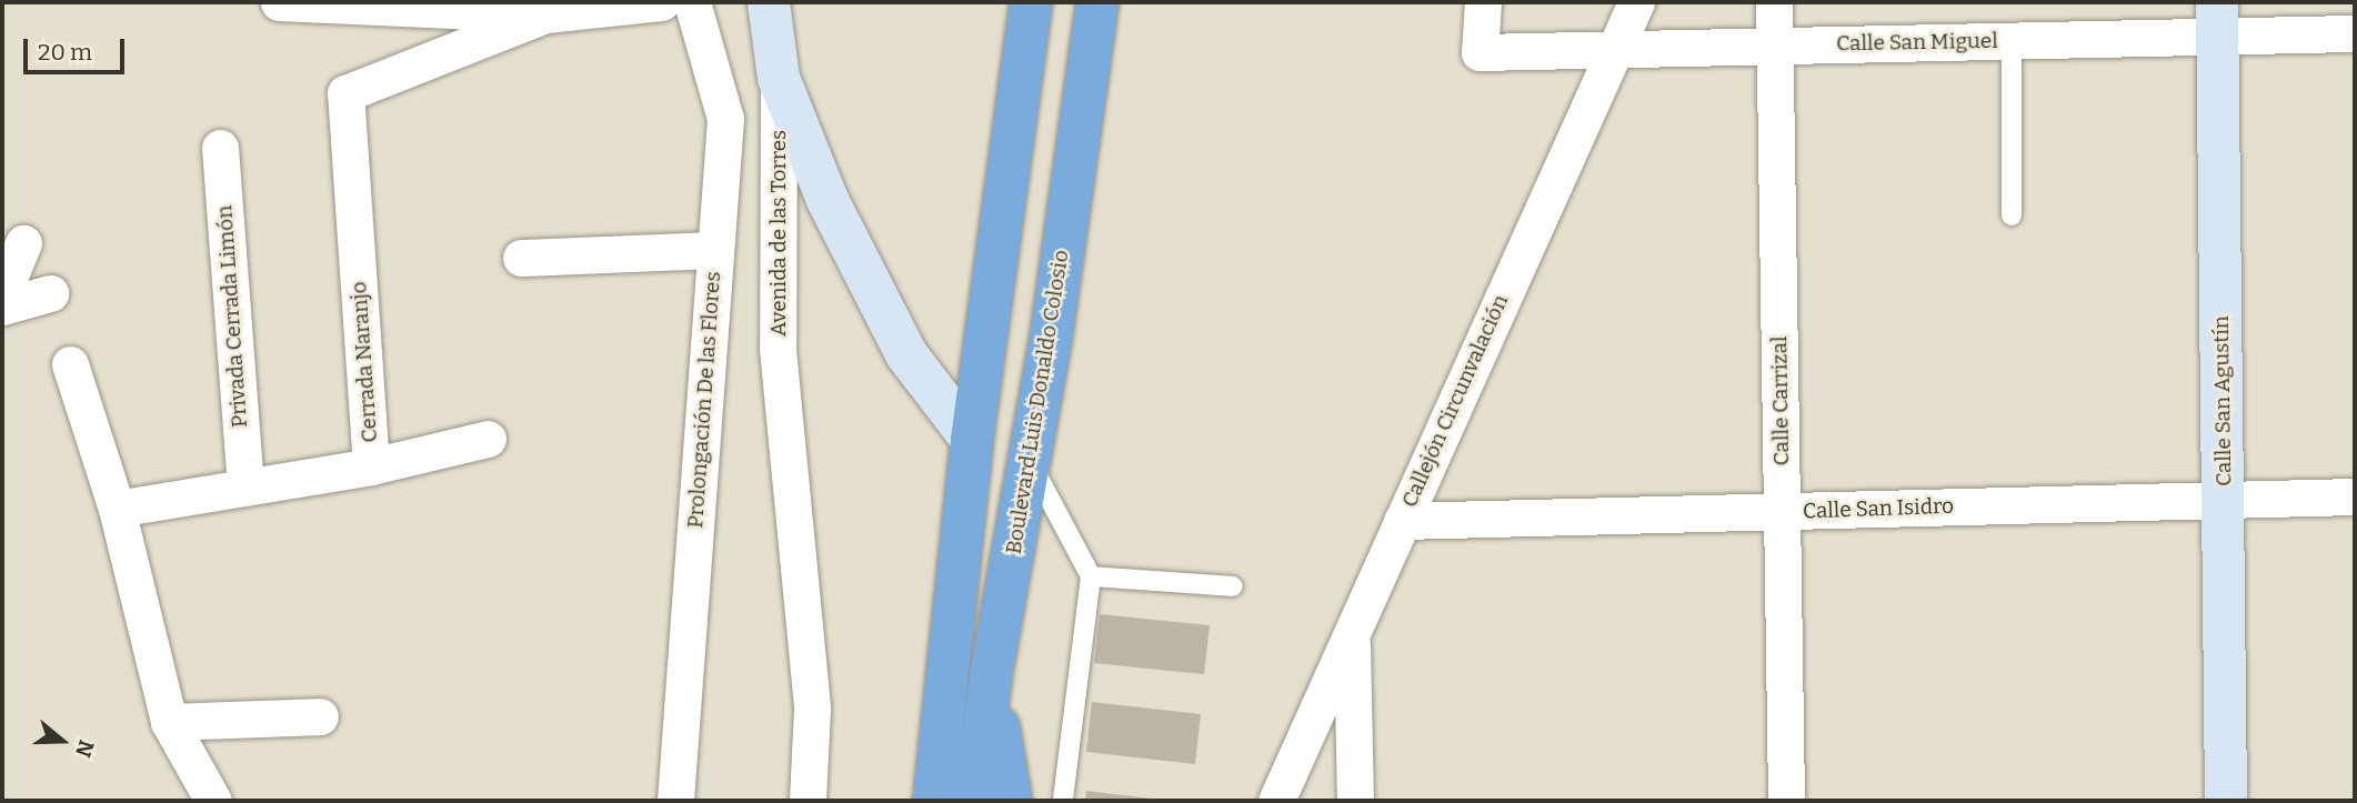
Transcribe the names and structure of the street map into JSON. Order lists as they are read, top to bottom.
{
  "streets": {
    "highway": ["Boulevard Luis Donaldo Colosio"],
    "street": [
      "Calle San Miguel",
      "Avenida de las Torres",
      "Privada Cerrada Limón",
      "Cerrada Naranjo",
      "Prolongación De las Flores",
      "Callejón Circunvalación",
      "Calle Carrizal",
      "Calle San Agustín",
      "Calle San Isidro"
    ]
  },
  "crossings": [
    ["Calle San Miguel", "Callejón Circunvalación"],
    ["Calle San Miguel", "Calle Carrizal"],
    ["Calle San Miguel", "Calle San Agustín"],
    ["Privada Cerrada Limón", "Cerrada Naranjo"],
    ["Callejón Circunvalación", "Calle San Isidro"],
    ["Calle Carrizal", "Calle San Isidro"],
    ["Calle San Agustín", "Calle San Isidro"]
  ],
  "scale_bar": "20 m",
  "north": "right"
}
